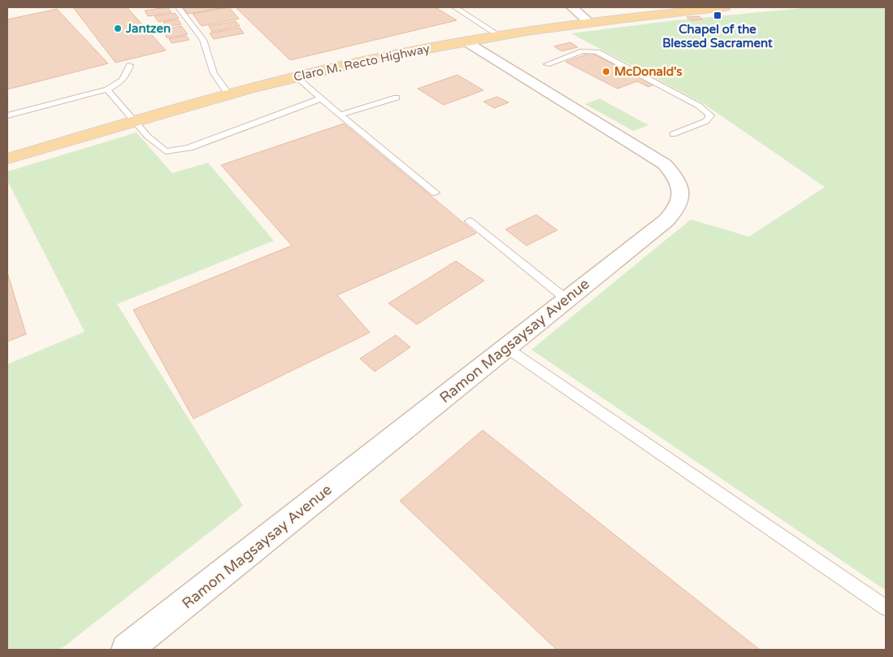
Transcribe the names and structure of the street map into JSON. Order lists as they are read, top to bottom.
{
  "streets": {
    "main road": ["Claro M. Recto Highway"],
    "street": ["Ramon Magsaysay Avenue"]
  },
  "crossings": [
    ["Claro M. Recto Highway", "Ramon Magsaysay Avenue"]
  ],
  "places": {
    "transit": ["Chapel of the Blessed Sacrament"],
    "other": ["Jantzen", "McDonald's"]
  }
}
